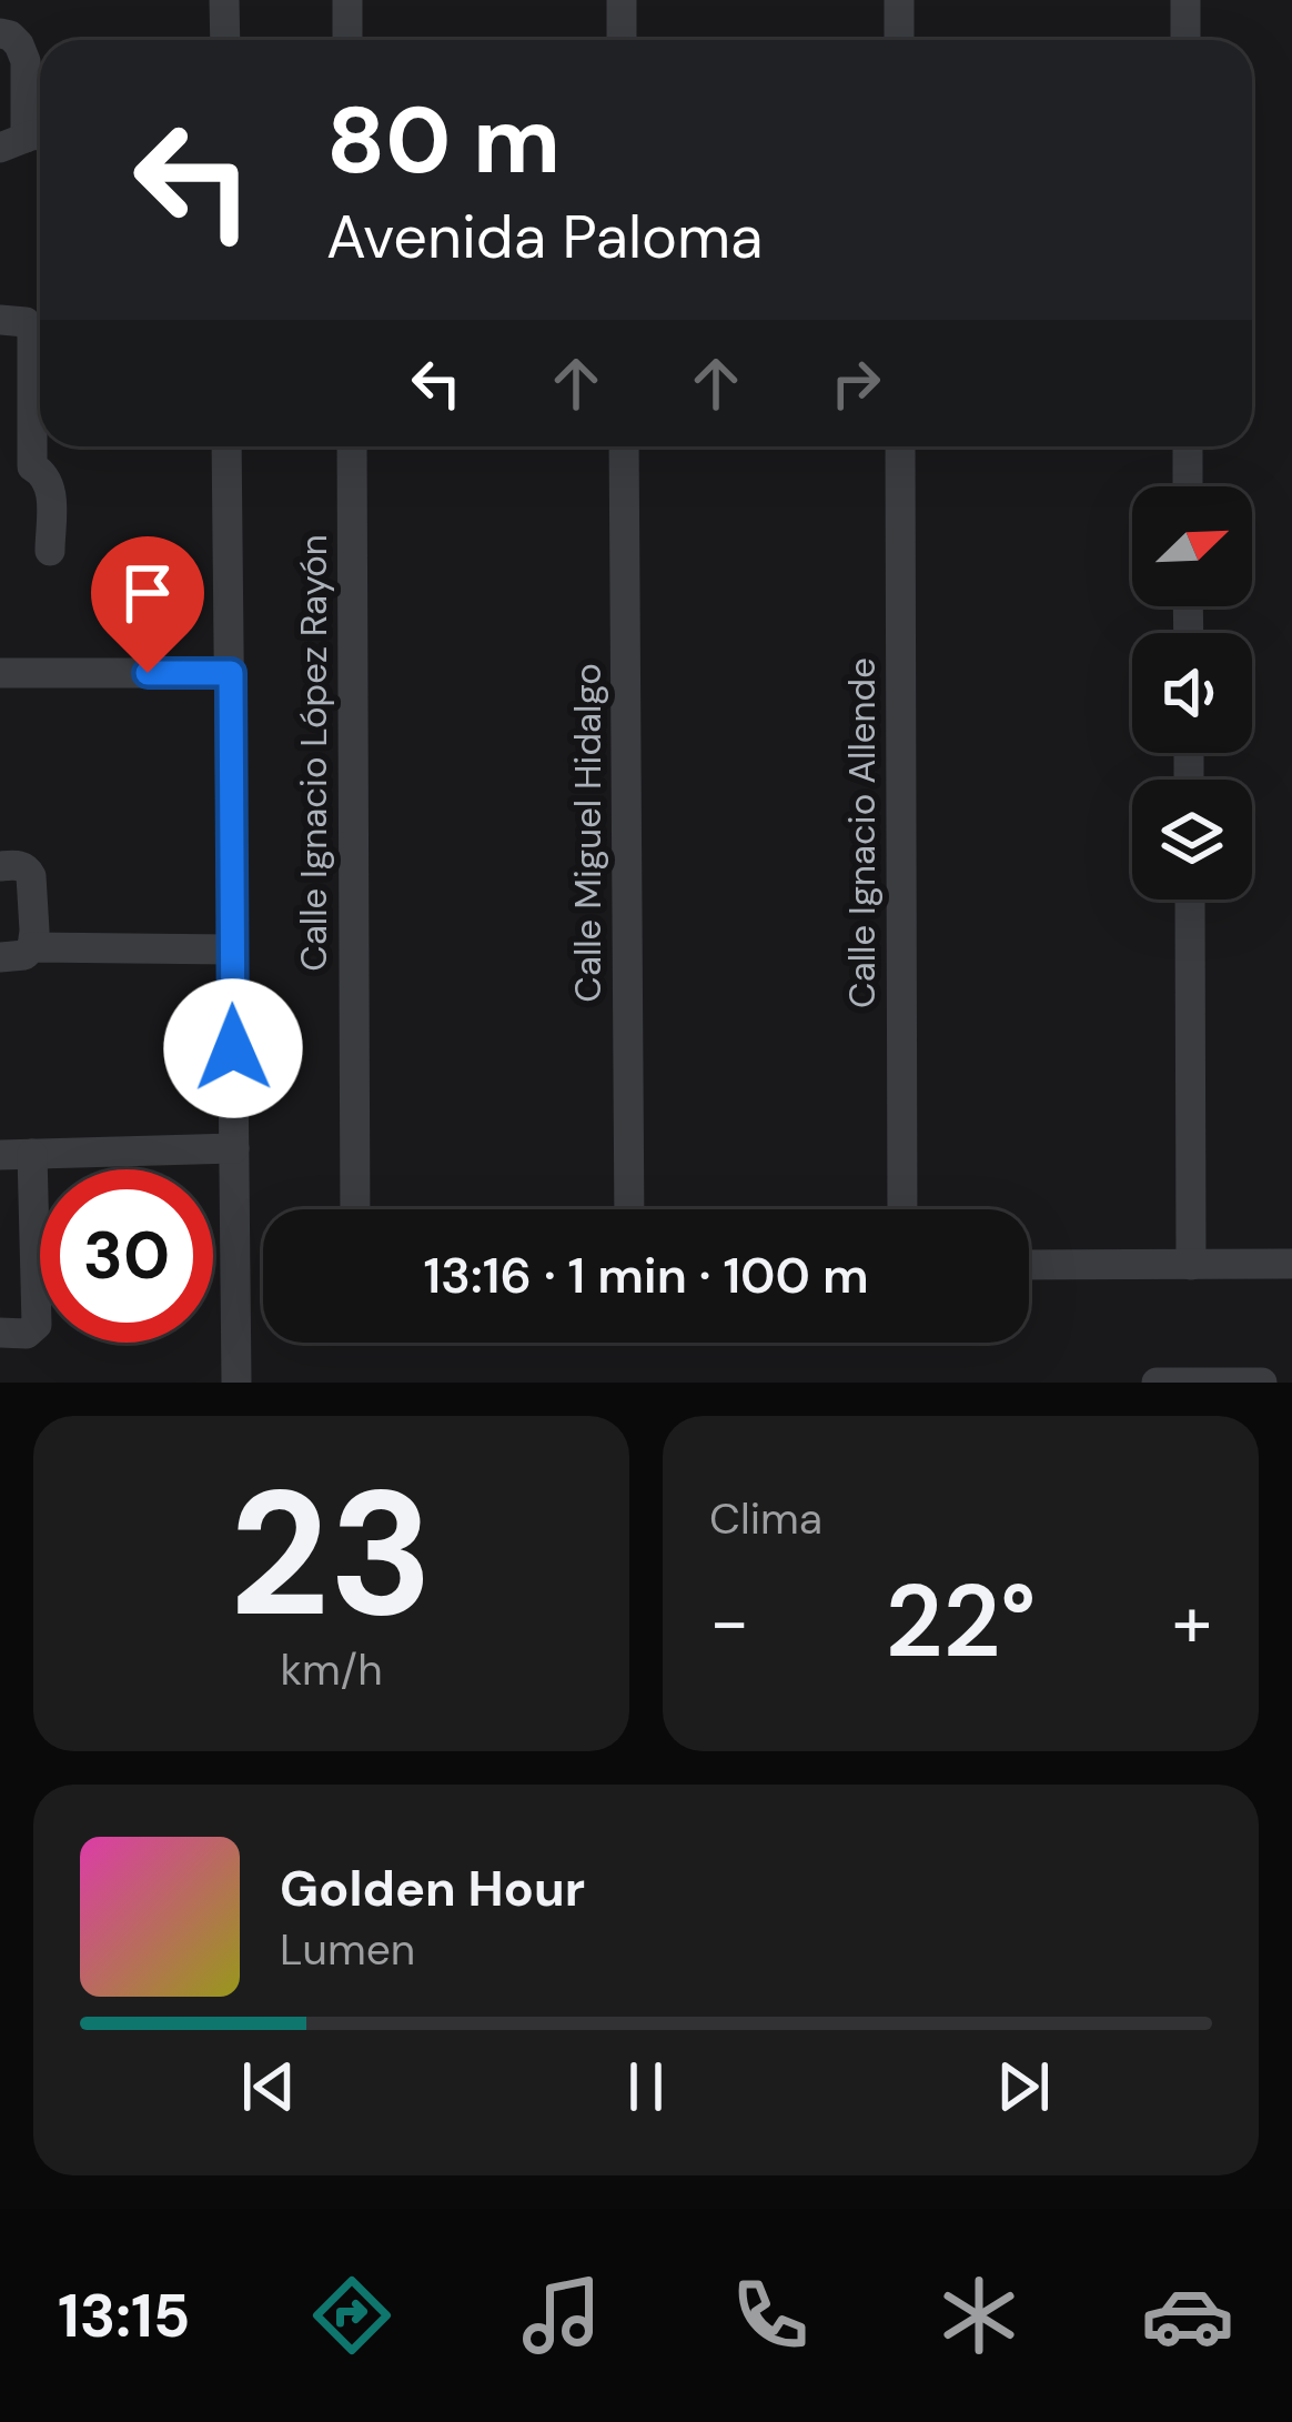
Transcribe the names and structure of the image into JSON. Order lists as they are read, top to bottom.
{
  "streets": {
    "street": ["Calle Ignacio López Rayón", "Calle Miguel Hidalgo", "Calle Ignacio Allende"]
  },
  "north": "top right",
  "page": {
    "turn": ["80 m", "Avenida Paloma"],
    "limit": "30",
    "trip": "13:16 · 1 min · 100 m",
    "tile": [
      ["23", "km/h"],
      "Clima"
    ],
    "heat": ["−", "22°", "+"],
    "song": ["Golden Hour", "Lumen"],
    "tabs": "13:15"
  }
}
